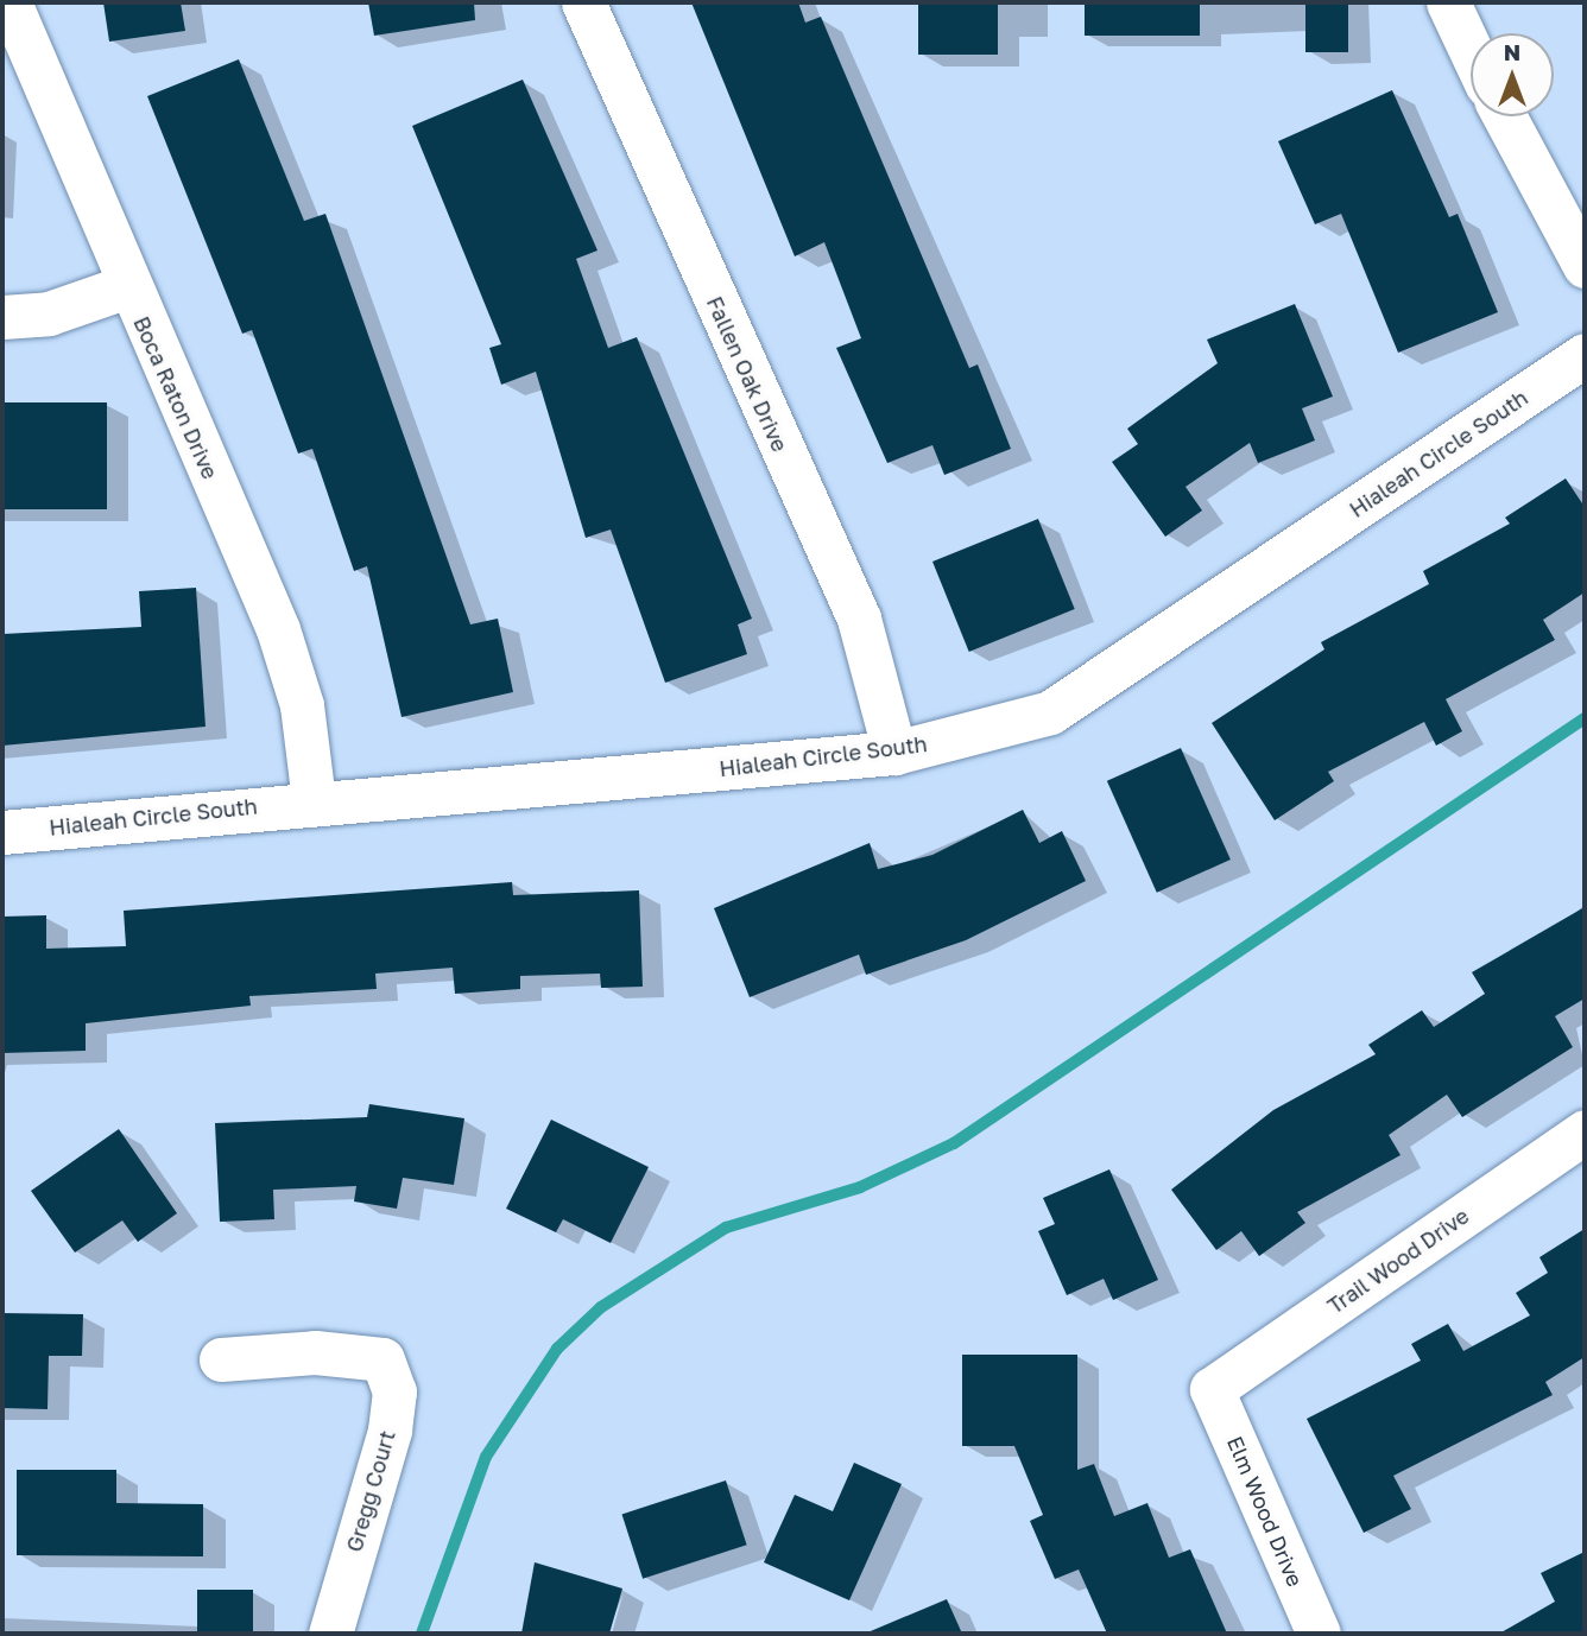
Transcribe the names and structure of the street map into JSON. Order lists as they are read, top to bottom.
{
  "streets": {
    "street": [
      "Fallen Oak Drive",
      "Boca Raton Drive",
      "Hialeah Circle South",
      "Trail Wood Drive",
      "Gregg Court",
      "Elm Wood Drive"
    ]
  },
  "crossings": [
    ["Fallen Oak Drive", "Hialeah Circle South"],
    ["Boca Raton Drive", "Hialeah Circle South"],
    ["Trail Wood Drive", "Elm Wood Drive"]
  ],
  "north": "top"
}
